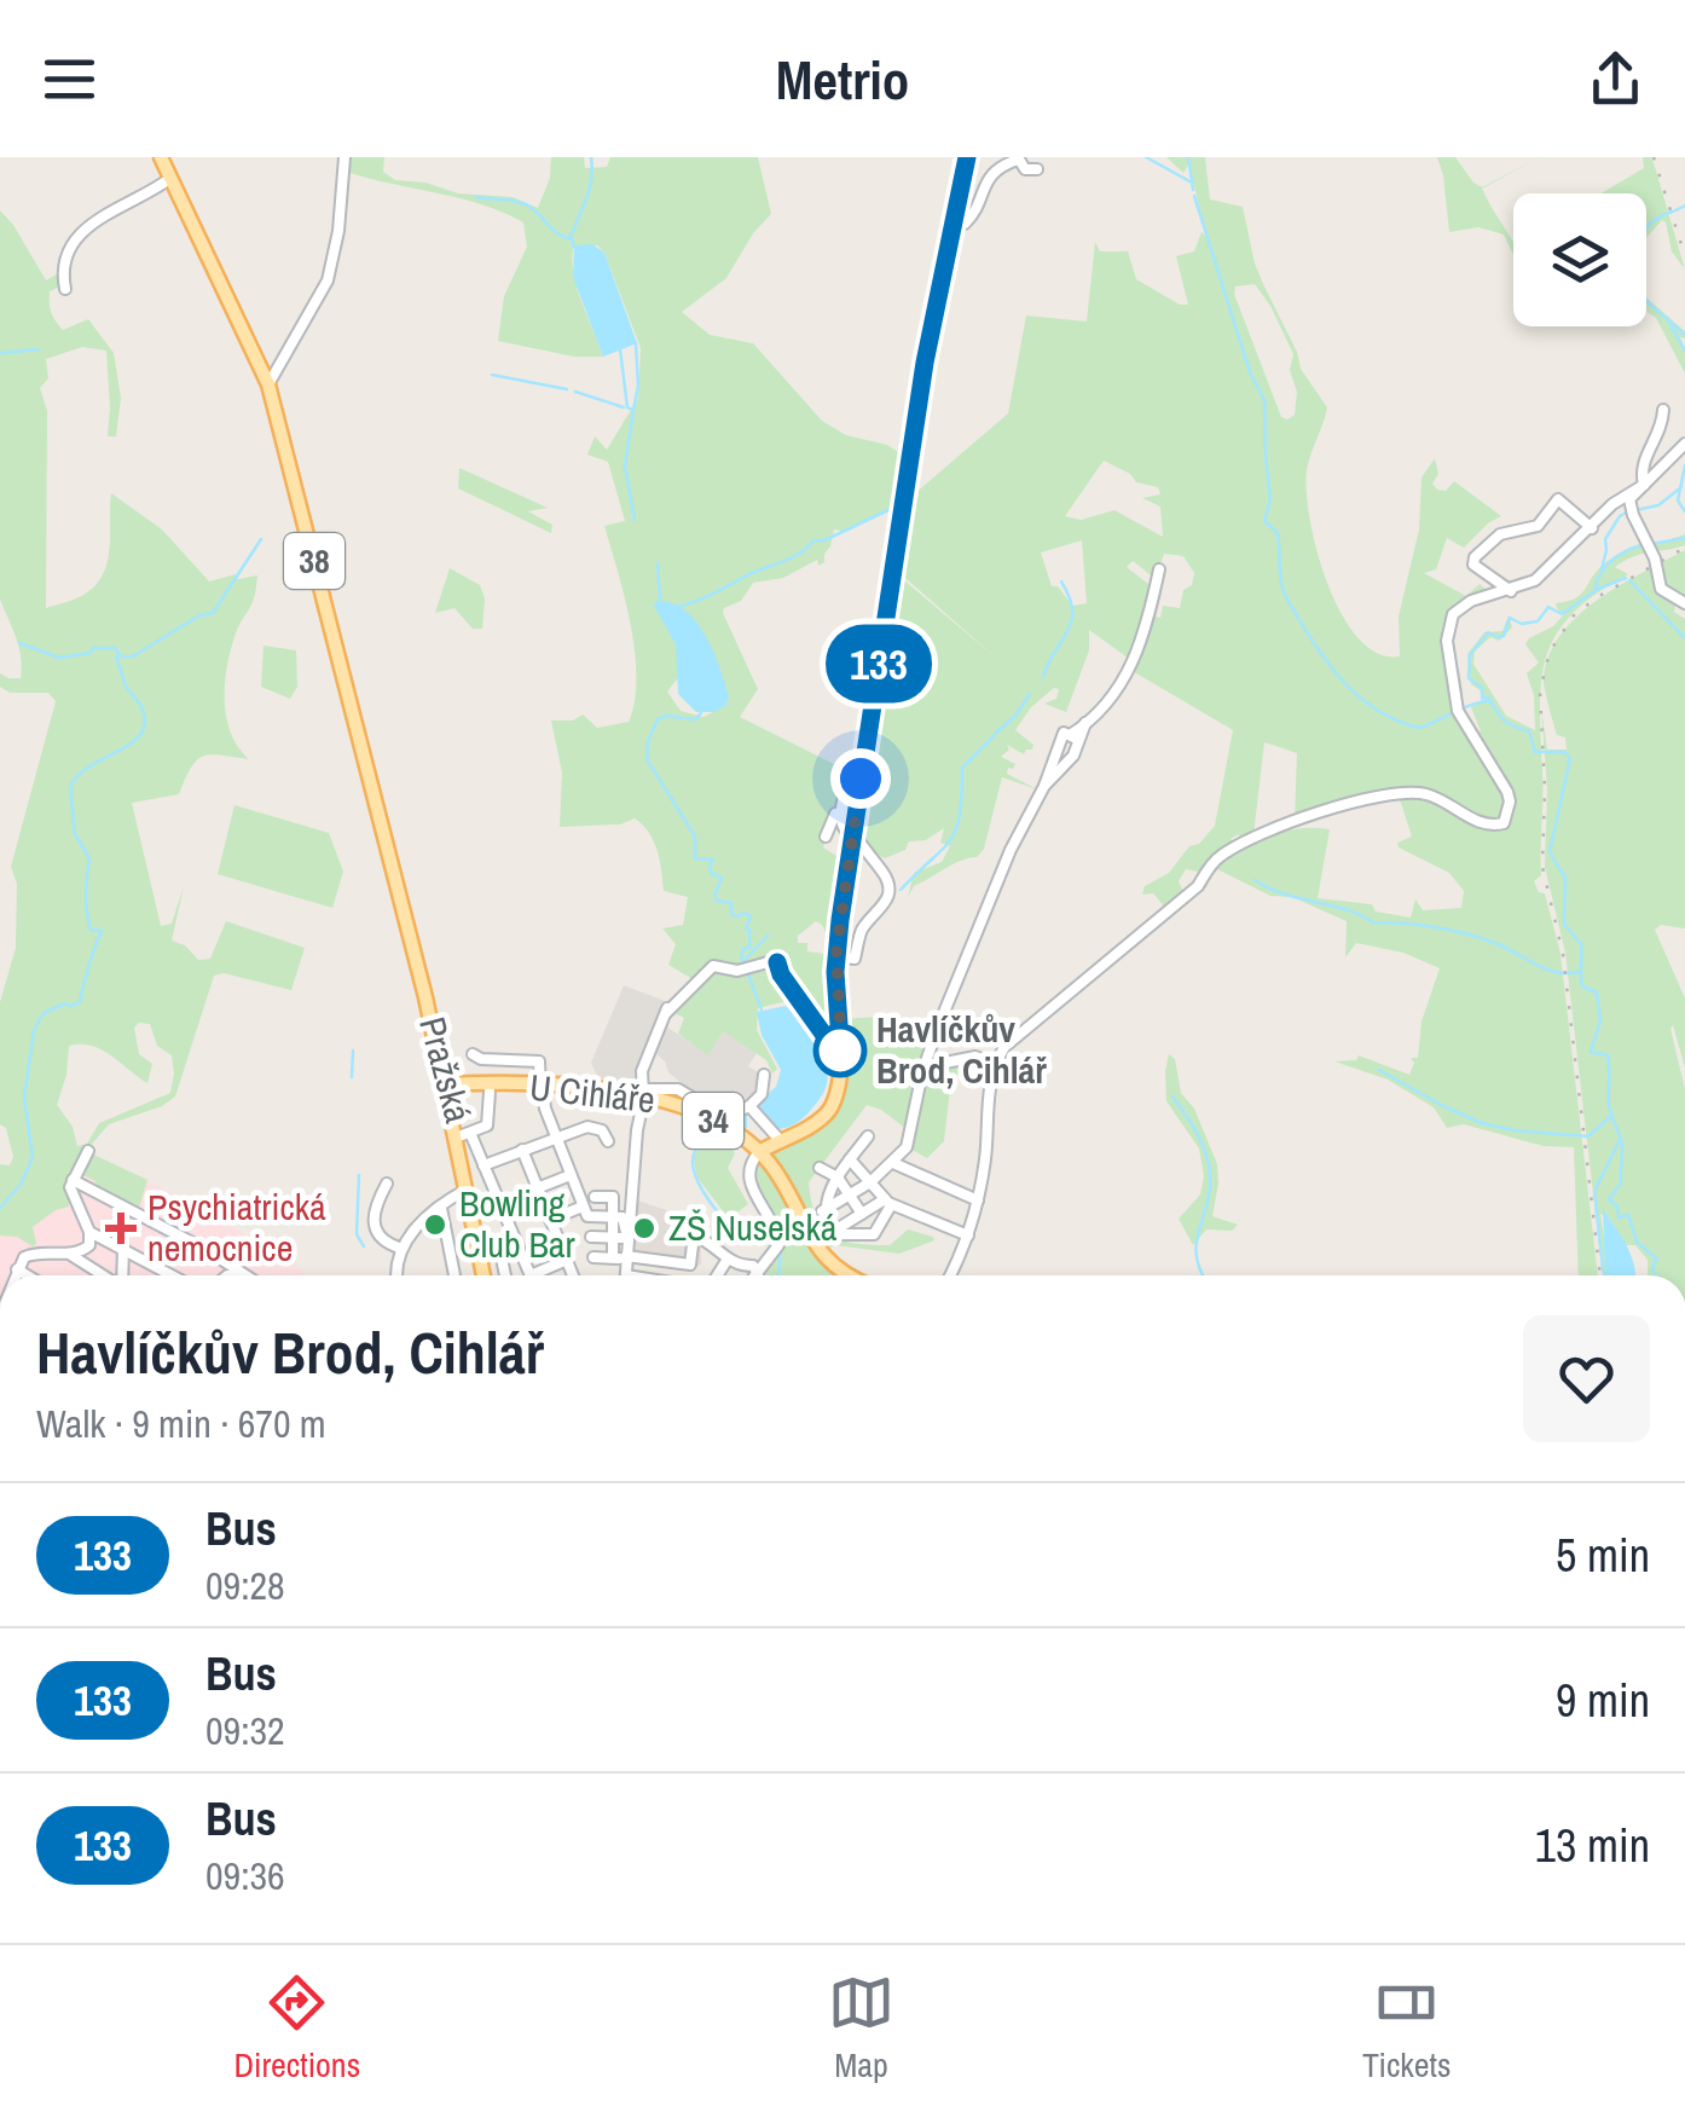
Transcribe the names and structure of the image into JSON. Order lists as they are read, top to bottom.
{
  "streets": {
    "main road": [
      "38",
      "Pražská",
      "U Cihláře",
      "34"
    ]
  },
  "crossings": [
    ["38", "Pražská"],
    ["Pražská", "U Cihláře"],
    ["Pražská", "34"],
    ["U Cihláře", "34"]
  ],
  "places": {
    "other": ["Havlíčkův Brod, Cihlář", "Bowling Club Bar", "ZŠ Nuselská"],
    "health": ["Psychiatrická nemocnice"]
  },
  "lines": ["bus line 133"],
  "page": {
    "header": "Metrio",
    "on_map": "133",
    "heading": ["Havlíčkův Brod, Cihlář", "Walk · 9 min · 670 m"],
    "list": [
      {
        "mark": "133",
        "name": "Bus",
        "note": "09:28",
        "value": "5 min"
      },
      {
        "mark": "133",
        "name": "Bus",
        "note": "09:32",
        "value": "9 min"
      },
      {
        "mark": "133",
        "name": "Bus",
        "note": "09:36",
        "value": "13 min"
      }
    ],
    "tabs": ["Directions", "Map", "Tickets"]
  }
}
